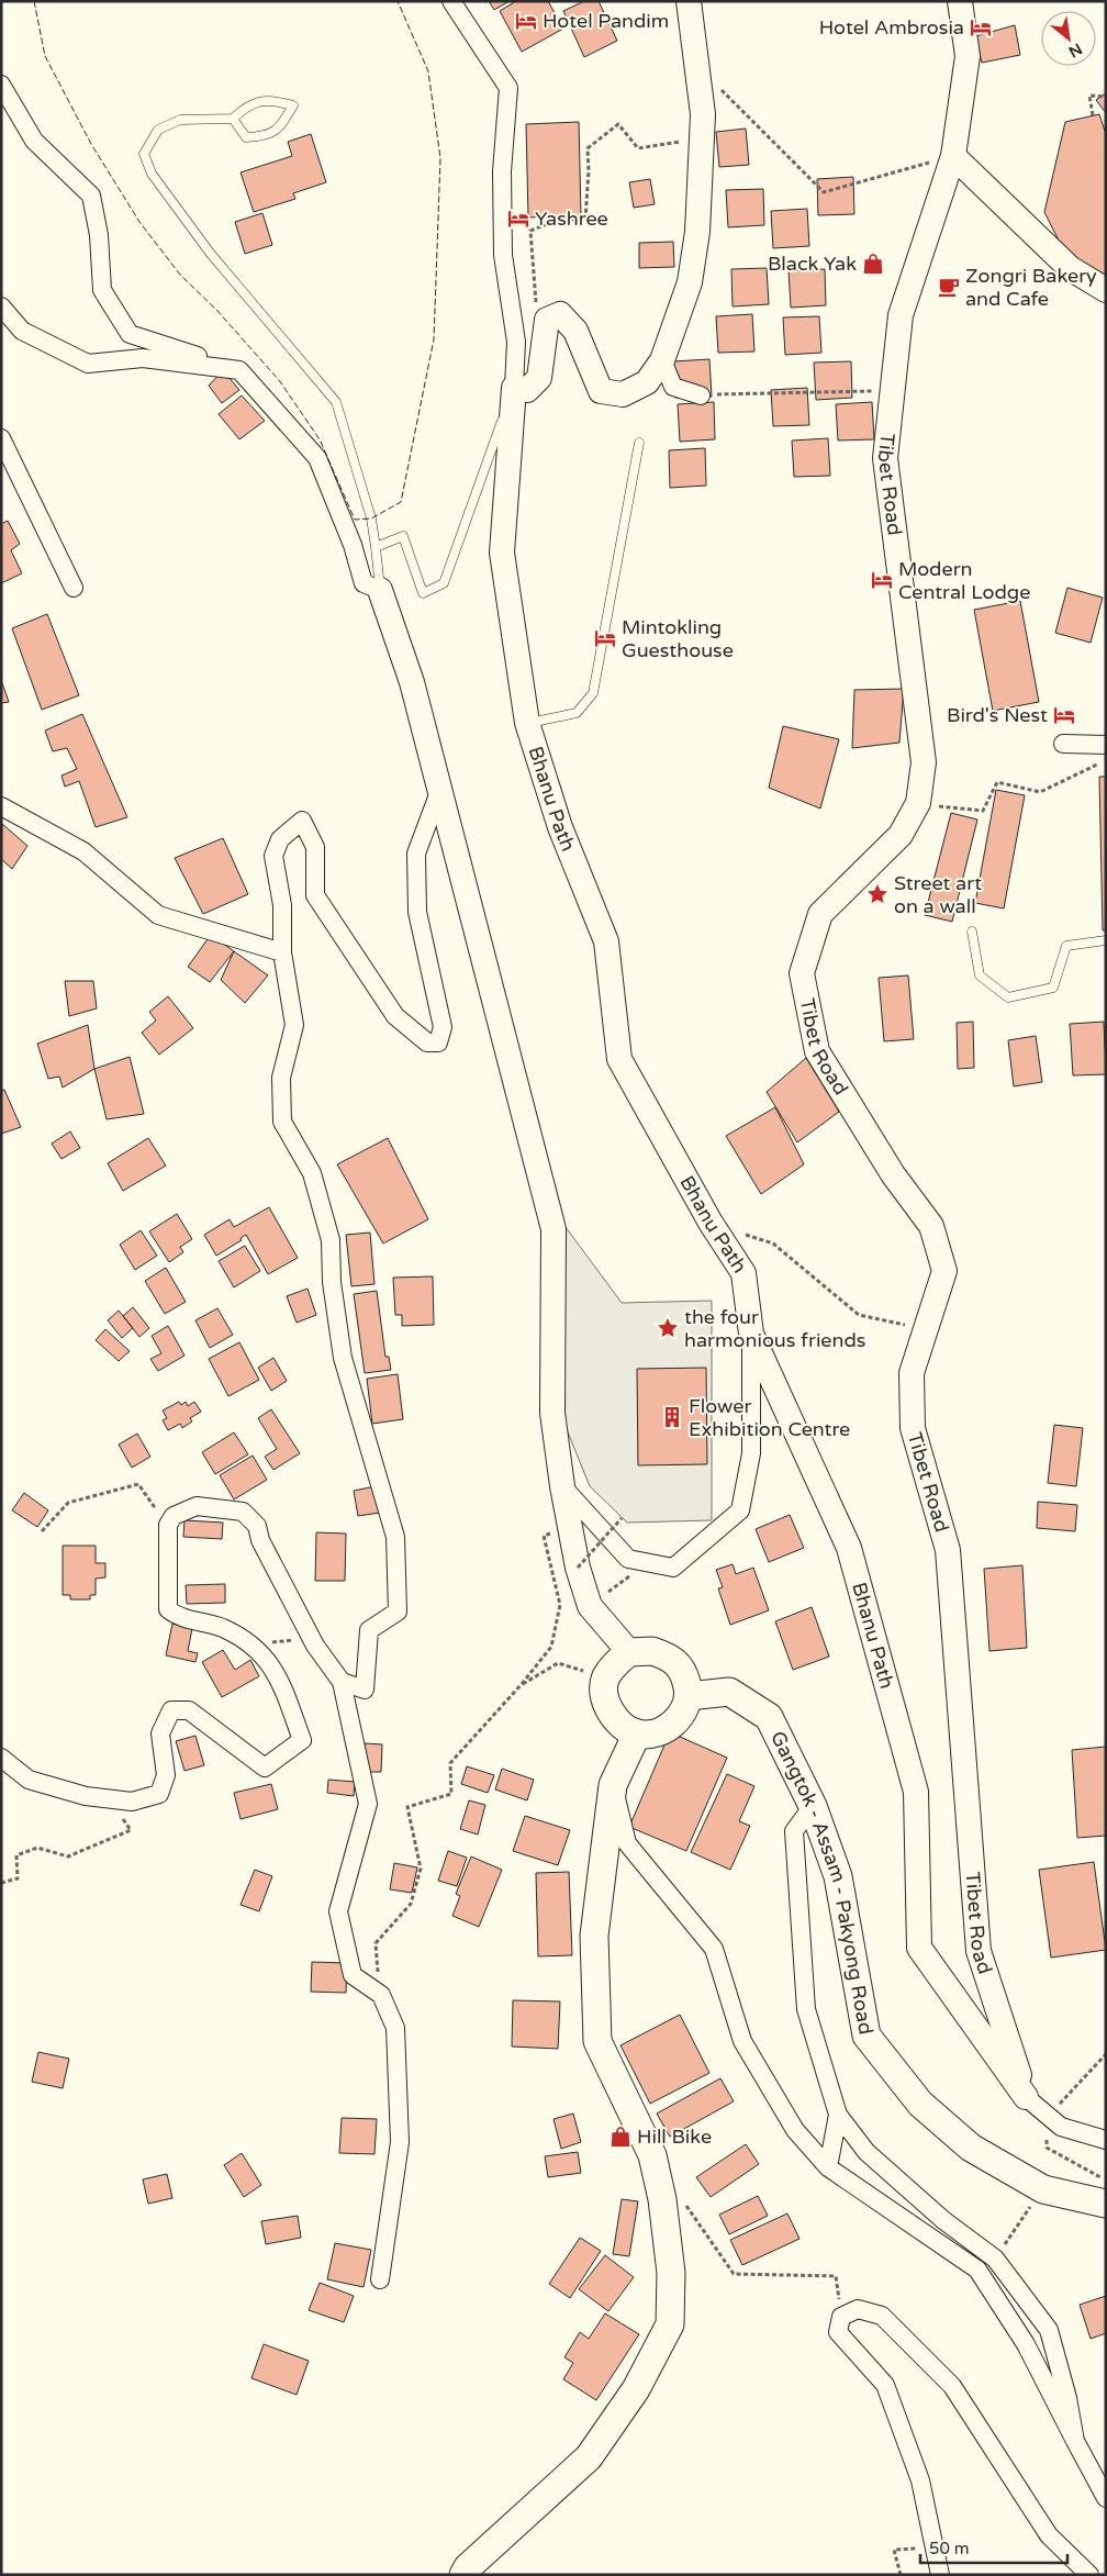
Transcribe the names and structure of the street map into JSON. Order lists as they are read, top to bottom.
{
  "streets": {
    "main road": ["Gangtok - Assam - Pakyong Road"],
    "street": ["Tibet Road", "Bhanu Path"]
  },
  "crossings": [
    ["Tibet Road", "Bhanu Path"]
  ],
  "places": {
    "hotel": [
      "Hotel Pandim",
      "Hotel Ambrosia",
      "Yashree",
      "Modern Central Lodge",
      "Mintokling Guesthouse",
      "Bird's Nest"
    ],
    "shop": ["Black Yak", "Hill Bike"],
    "cafe": ["Zongri Bakery and Cafe"],
    "place": ["Street art on a wall", "the four harmonious friends"],
    "building": ["Flower Exhibition Centre"]
  },
  "scale_bar": "50 m",
  "north": "bottom right"
}
